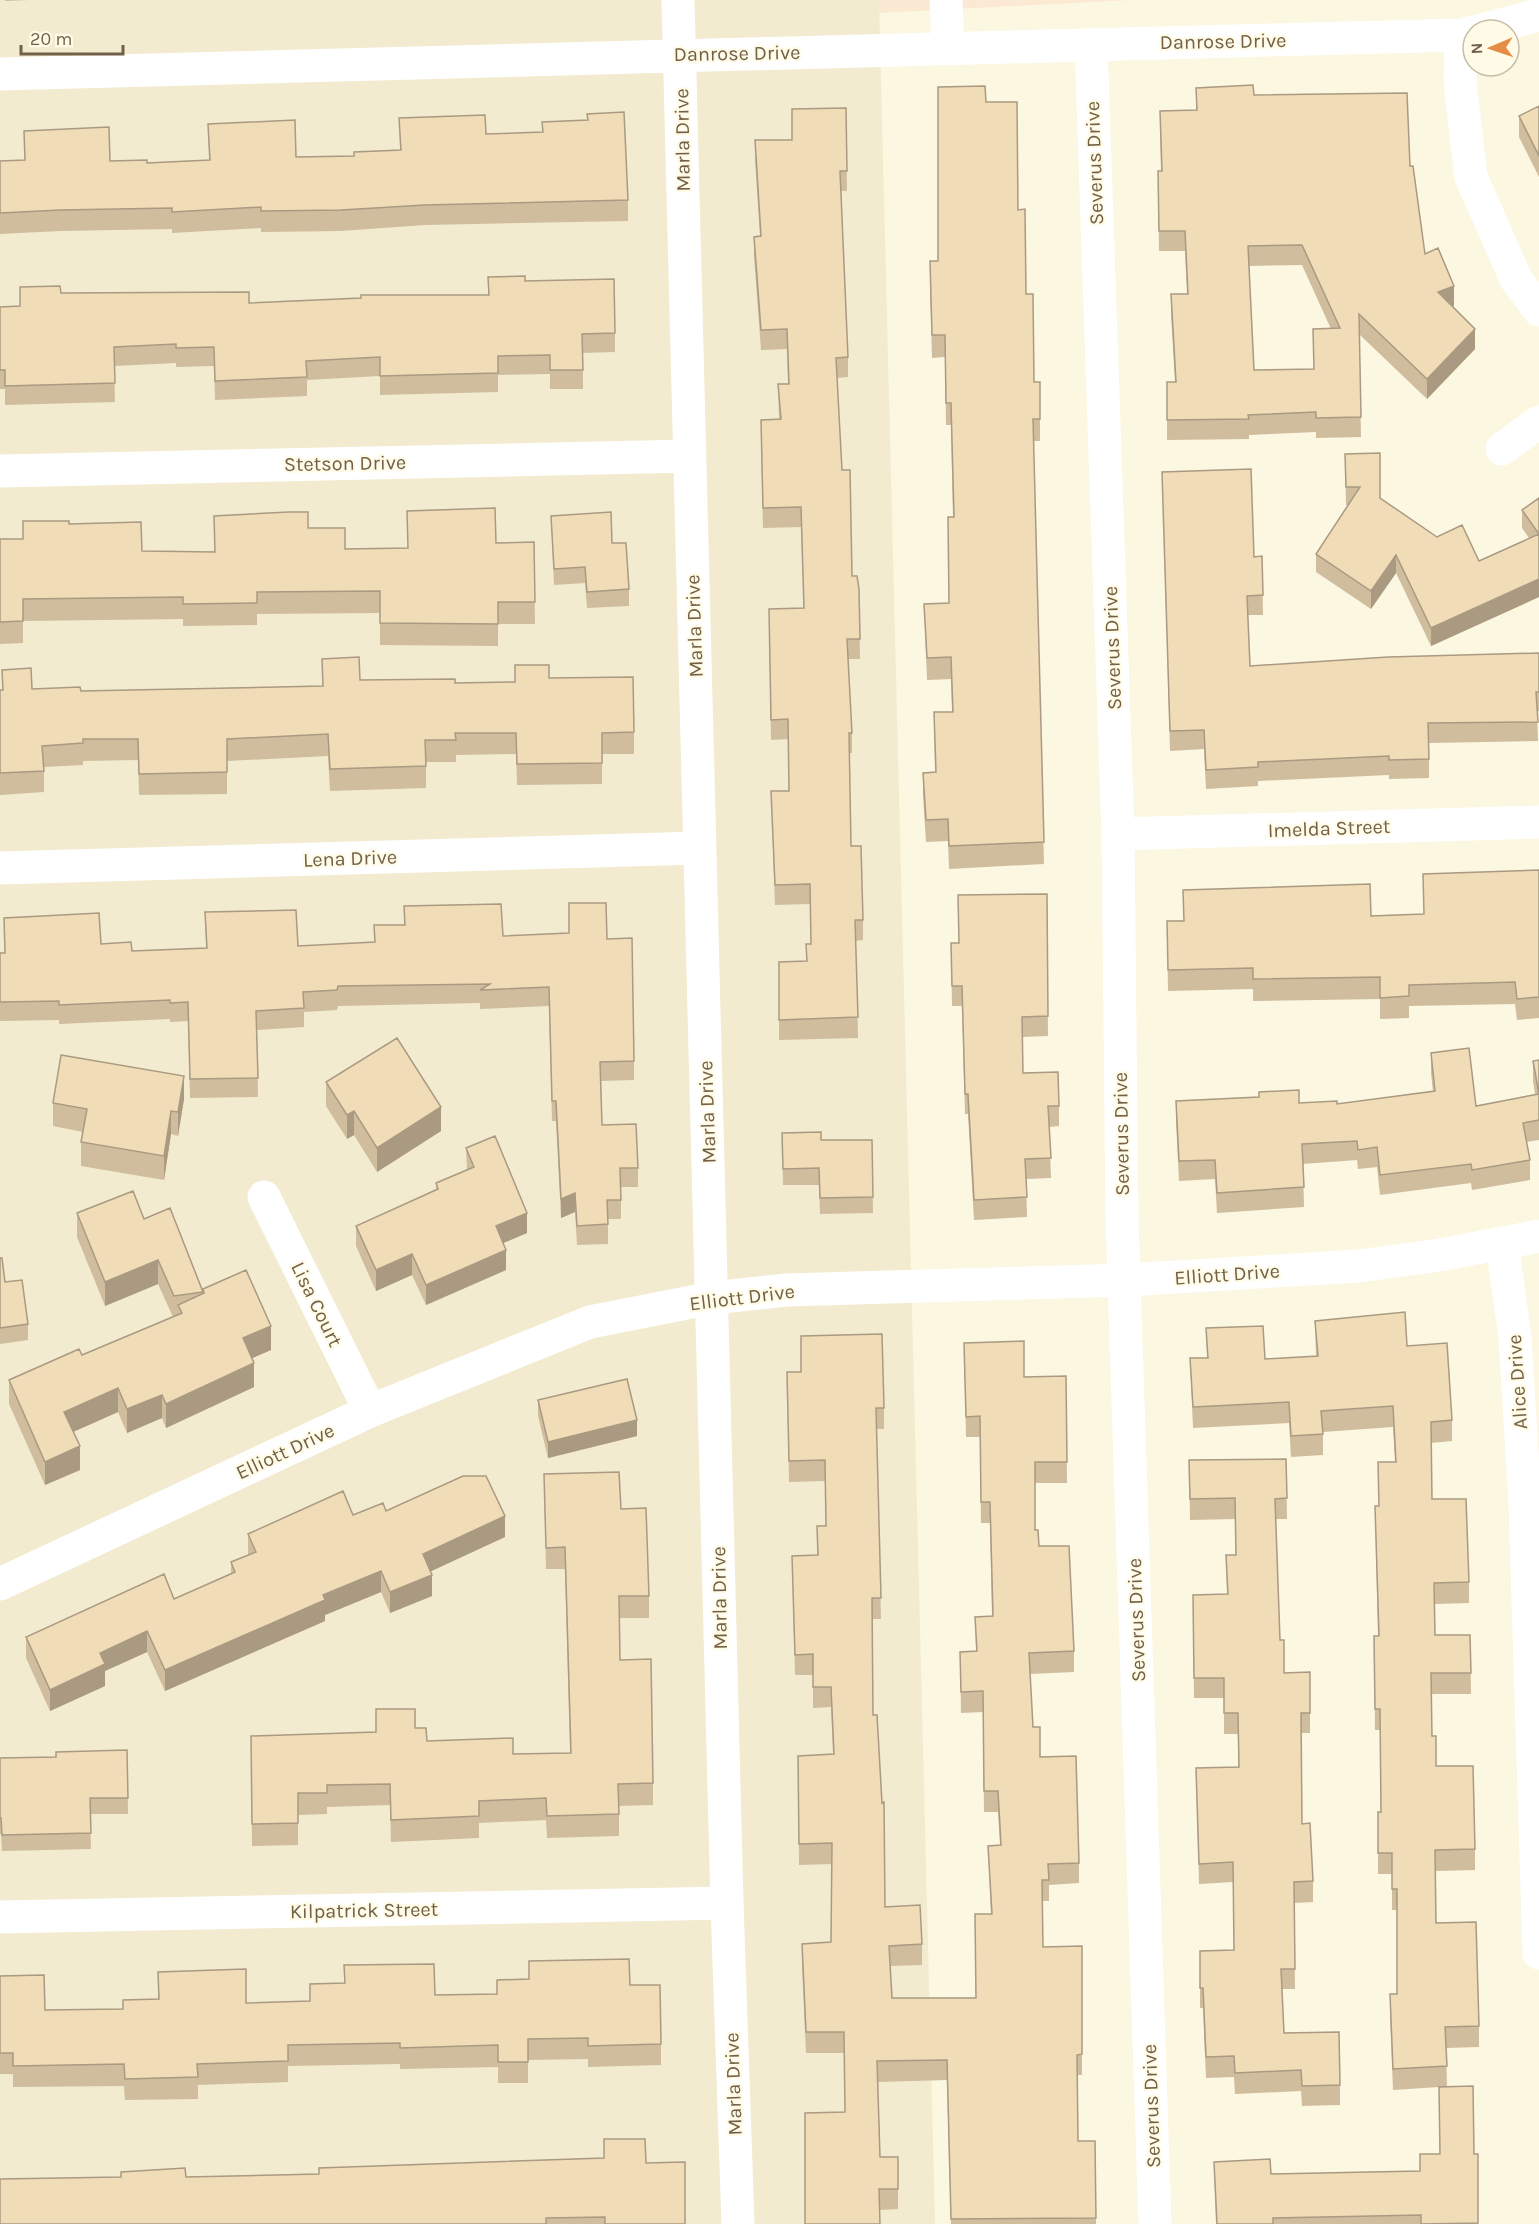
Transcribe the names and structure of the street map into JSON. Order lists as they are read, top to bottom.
{
  "streets": {
    "street": [
      "Danrose Drive",
      "Marla Drive",
      "Severus Drive",
      "Stetson Drive",
      "Imelda Street",
      "Lena Drive",
      "Elliott Drive",
      "Lisa Court",
      "Alice Drive",
      "Kilpatrick Street"
    ]
  },
  "crossings": [
    ["Danrose Drive", "Marla Drive"],
    ["Danrose Drive", "Severus Drive"],
    ["Marla Drive", "Stetson Drive"],
    ["Marla Drive", "Lena Drive"],
    ["Marla Drive", "Elliott Drive"],
    ["Marla Drive", "Kilpatrick Street"],
    ["Severus Drive", "Imelda Street"],
    ["Severus Drive", "Elliott Drive"],
    ["Elliott Drive", "Lisa Court"],
    ["Elliott Drive", "Alice Drive"]
  ],
  "scale_bar": "20 m",
  "north": "left"
}
